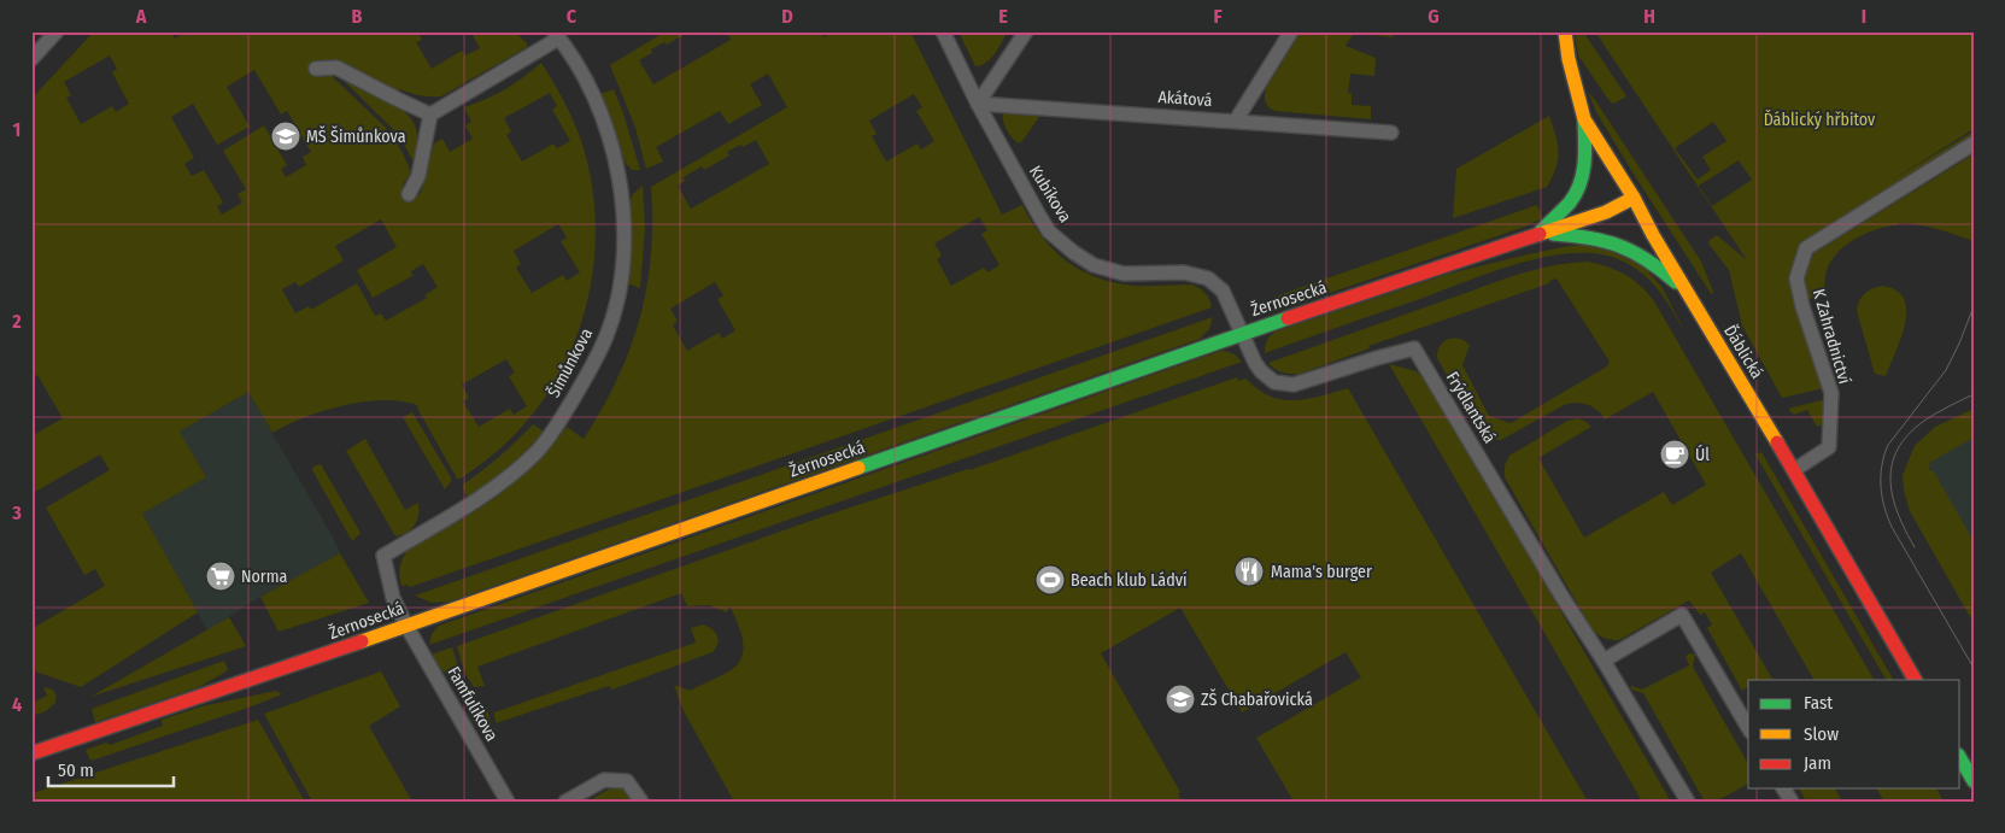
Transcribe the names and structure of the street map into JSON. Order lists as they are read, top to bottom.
{
  "streets": {
    "street": [
      "Akátová",
      "Kubíkova",
      "Žernosecká",
      "K Zahradnictví",
      "Ďáblická",
      "Šimůnkova",
      "Frýdlantská",
      "Famfulíkova"
    ]
  },
  "crossings": [
    ["Akátová", "Kubíkova"],
    ["Kubíkova", "Žernosecká"],
    ["Kubíkova", "Frýdlantská"],
    ["Žernosecká", "Ďáblická"],
    ["Žernosecká", "Šimůnkova"],
    ["Žernosecká", "Frýdlantská"],
    ["Žernosecká", "Famfulíkova"],
    ["K Zahradnictví", "Ďáblická"],
    ["Šimůnkova", "Famfulíkova"]
  ],
  "parks": ["Ďáblický hřbitov"],
  "places": {
    "school or university": ["MŠ Šimůnkova", "ZŠ Chabařovická"],
    "cafe": ["Úl"],
    "restaurant": ["Mama's burger"],
    "supermarket": ["Norma"],
    "sports": ["Beach klub Ládví"]
  },
  "legend": ["Fast", "Slow", "Jam"],
  "scale_bar": "50 m",
  "grid": {
    "columns": [
      "A",
      "B",
      "C",
      "D",
      "E",
      "F",
      "G",
      "H",
      "I"
    ],
    "rows": [
      "1",
      "2",
      "3",
      "4"
    ]
  }
}
